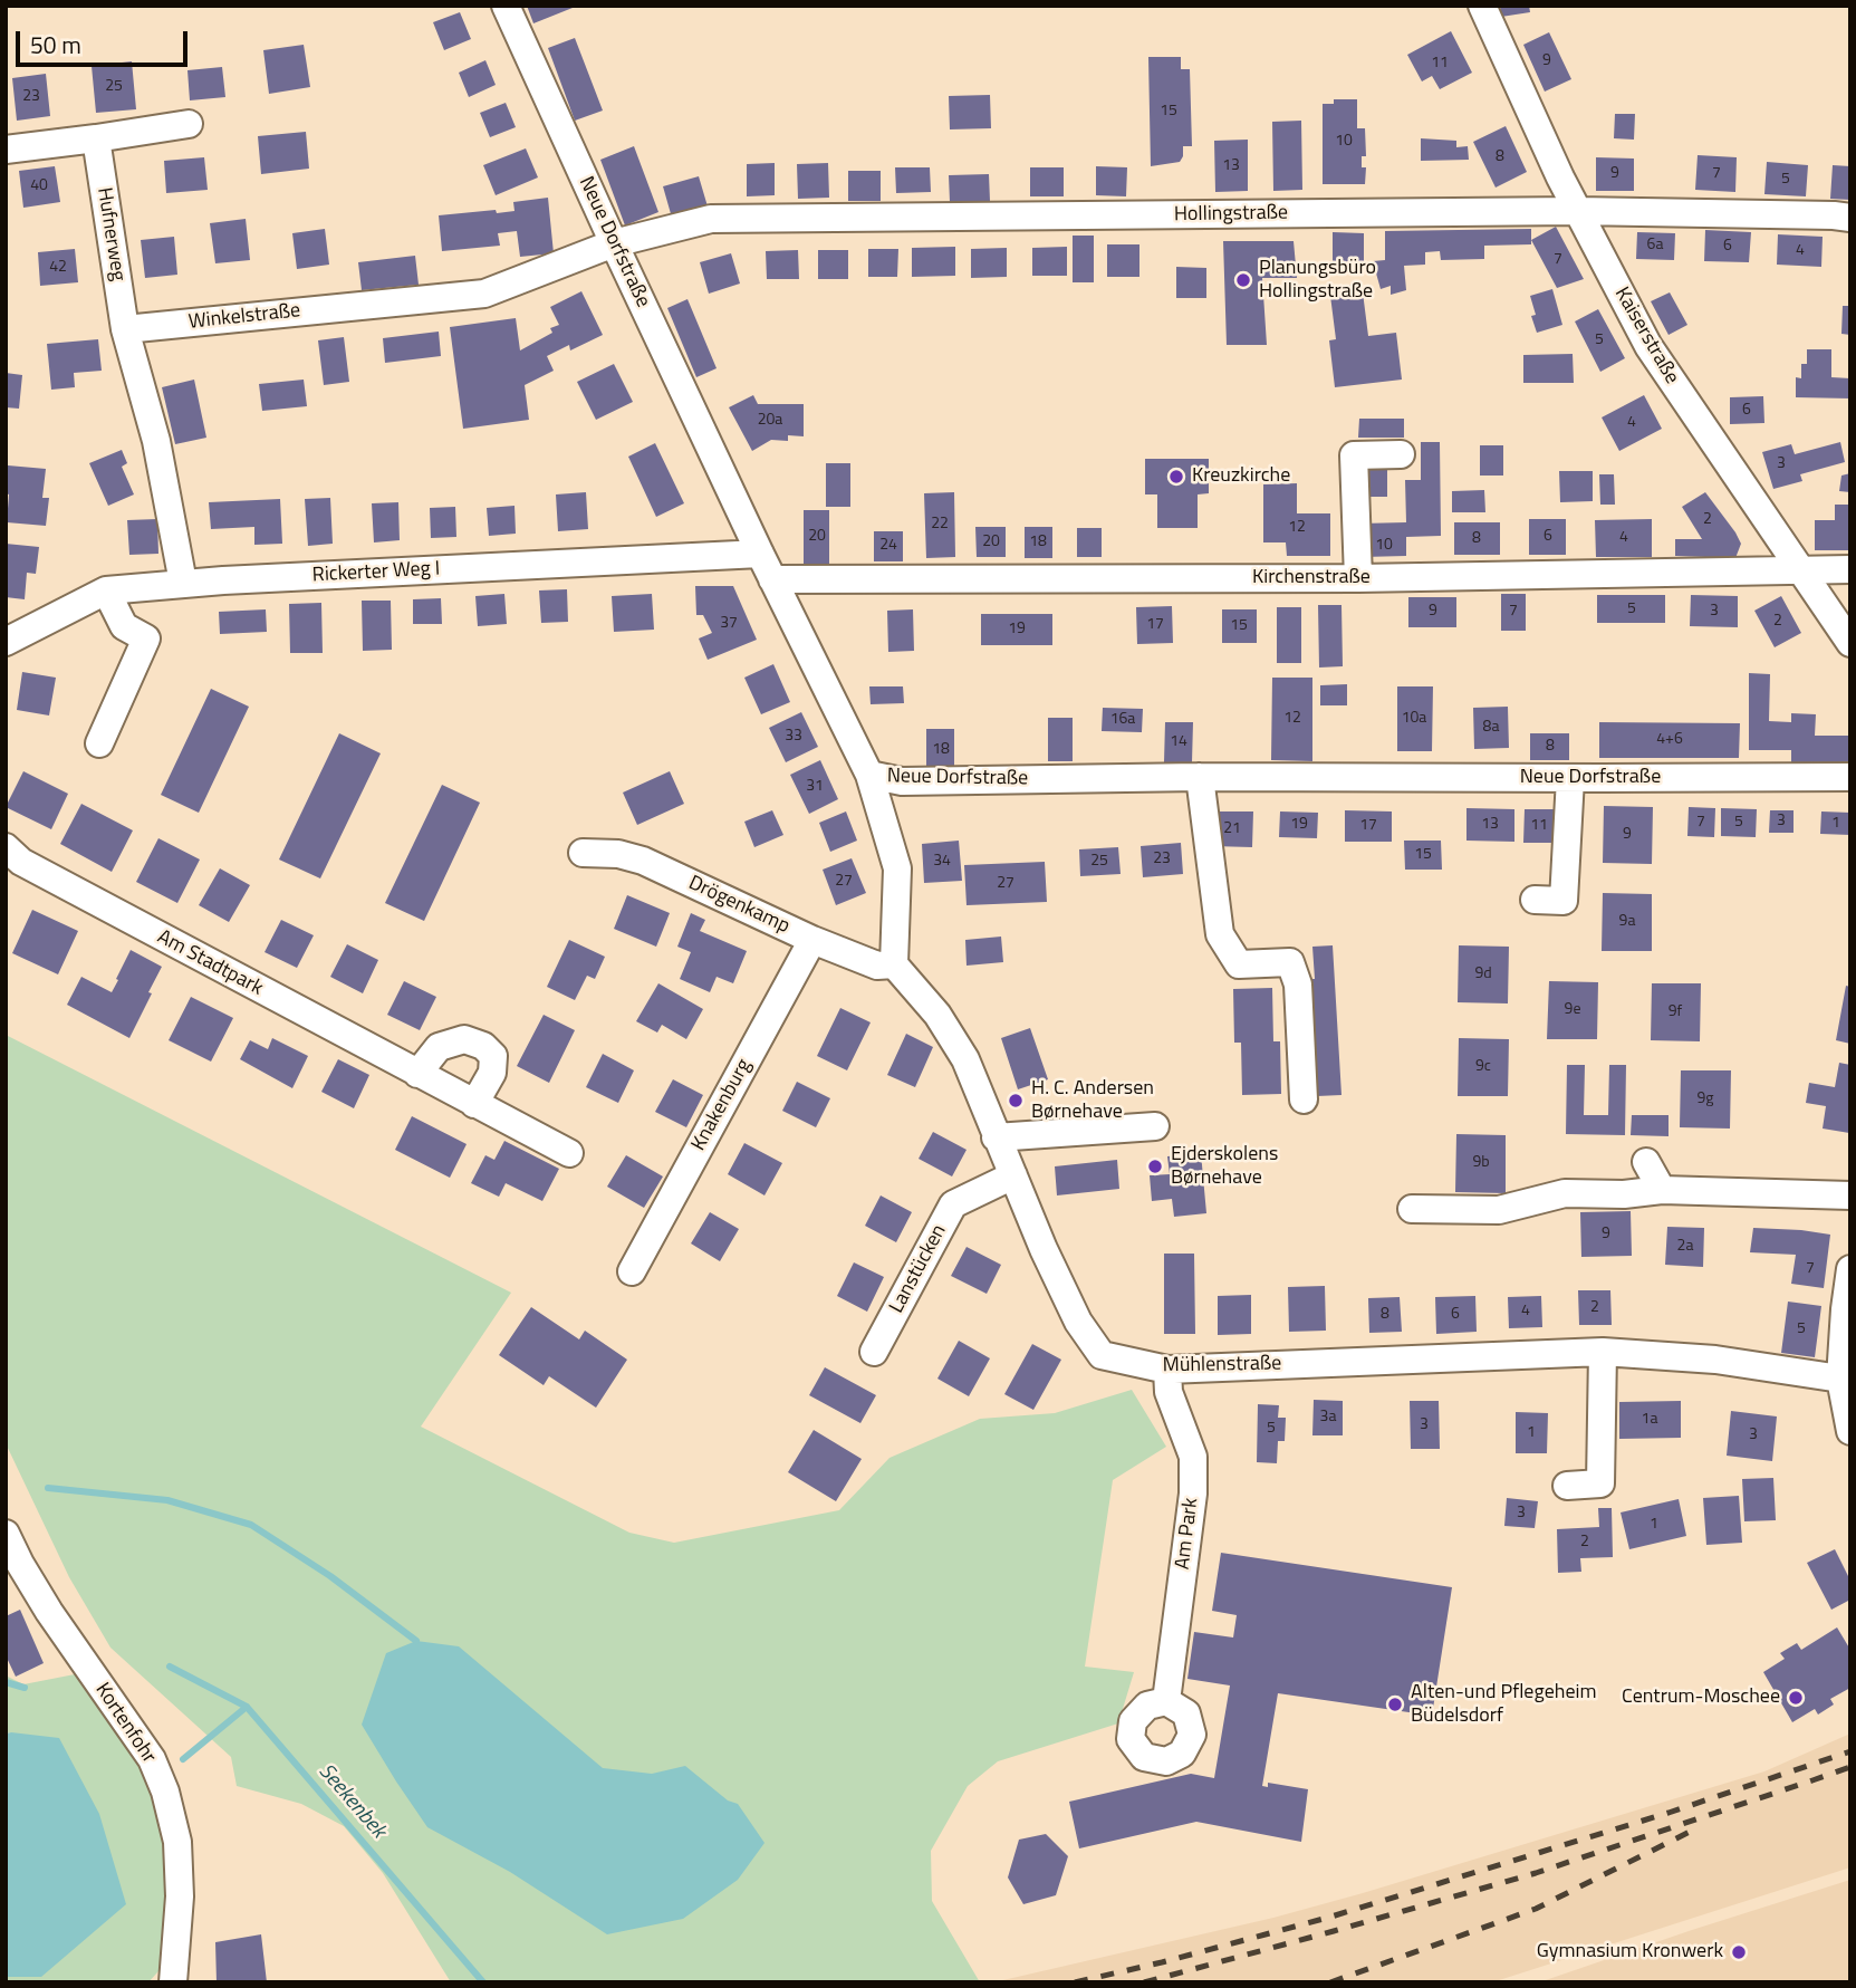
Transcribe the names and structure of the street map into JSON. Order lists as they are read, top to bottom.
{
  "streets": {
    "street": [
      "Hollingstraße",
      "Hufnerweg",
      "Neue Dorfstraße",
      "Winkelstraße",
      "Kaiserstraße",
      "Rickerter Weg I",
      "Kirchenstraße",
      "Drögenkamp",
      "Am Stadtpark",
      "Knakenburg",
      "Lanstücken",
      "Mühlenstraße",
      "Am Park",
      "Kortenfohr"
    ]
  },
  "crossings": [
    ["Hollingstraße", "Neue Dorfstraße"],
    ["Hollingstraße", "Winkelstraße"],
    ["Hollingstraße", "Kaiserstraße"],
    ["Hufnerweg", "Winkelstraße"],
    ["Neue Dorfstraße", "Winkelstraße"],
    ["Neue Dorfstraße", "Rickerter Weg I"],
    ["Neue Dorfstraße", "Kirchenstraße"],
    ["Kaiserstraße", "Kirchenstraße"],
    ["Drögenkamp", "Knakenburg"],
    ["Drögenkamp", "Mühlenstraße"],
    ["Lanstücken", "Mühlenstraße"],
    ["Mühlenstraße", "Am Park"]
  ],
  "water": ["Seekenbek"],
  "places": [
    "Planungsbüro Hollingstraße",
    "Kreuzkirche",
    "H. C. Andersen Børnehave",
    "Ejderskolens Børnehave",
    "Centrum-Moschee",
    "Alten-und Pflegeheim Büdelsdorf",
    "Gymnasium Kronwerk"
  ],
  "house_numbers": [
    "9",
    "11",
    "25",
    "23",
    "15",
    "10",
    "8",
    "13",
    "9",
    "7",
    "5",
    "40",
    "6a",
    "6",
    "4",
    "7",
    "42",
    "5",
    "6",
    "20a",
    "4",
    "3",
    "2",
    "22",
    "12",
    "20",
    "6",
    "4",
    "8",
    "20",
    "18",
    "24",
    "10",
    "5",
    "9",
    "7",
    "3",
    "2",
    "37",
    "17",
    "15",
    "19",
    "12",
    "10a",
    "16a",
    "8a",
    "33",
    "4+6",
    "14",
    "8",
    "18",
    "31",
    "3",
    "7",
    "5",
    "1",
    "19",
    "13",
    "17",
    "11",
    "21",
    "9",
    "15",
    "23",
    "34",
    "25",
    "27",
    "27",
    "9a",
    "9d",
    "9e",
    "9f",
    "9c",
    "9g",
    "9b",
    "9",
    "2a",
    "7",
    "2",
    "4",
    "8",
    "6",
    "5",
    "3a",
    "1a",
    "3",
    "5",
    "1",
    "3",
    "3",
    "1",
    "2"
  ],
  "scale_bar": "50 m"
}
